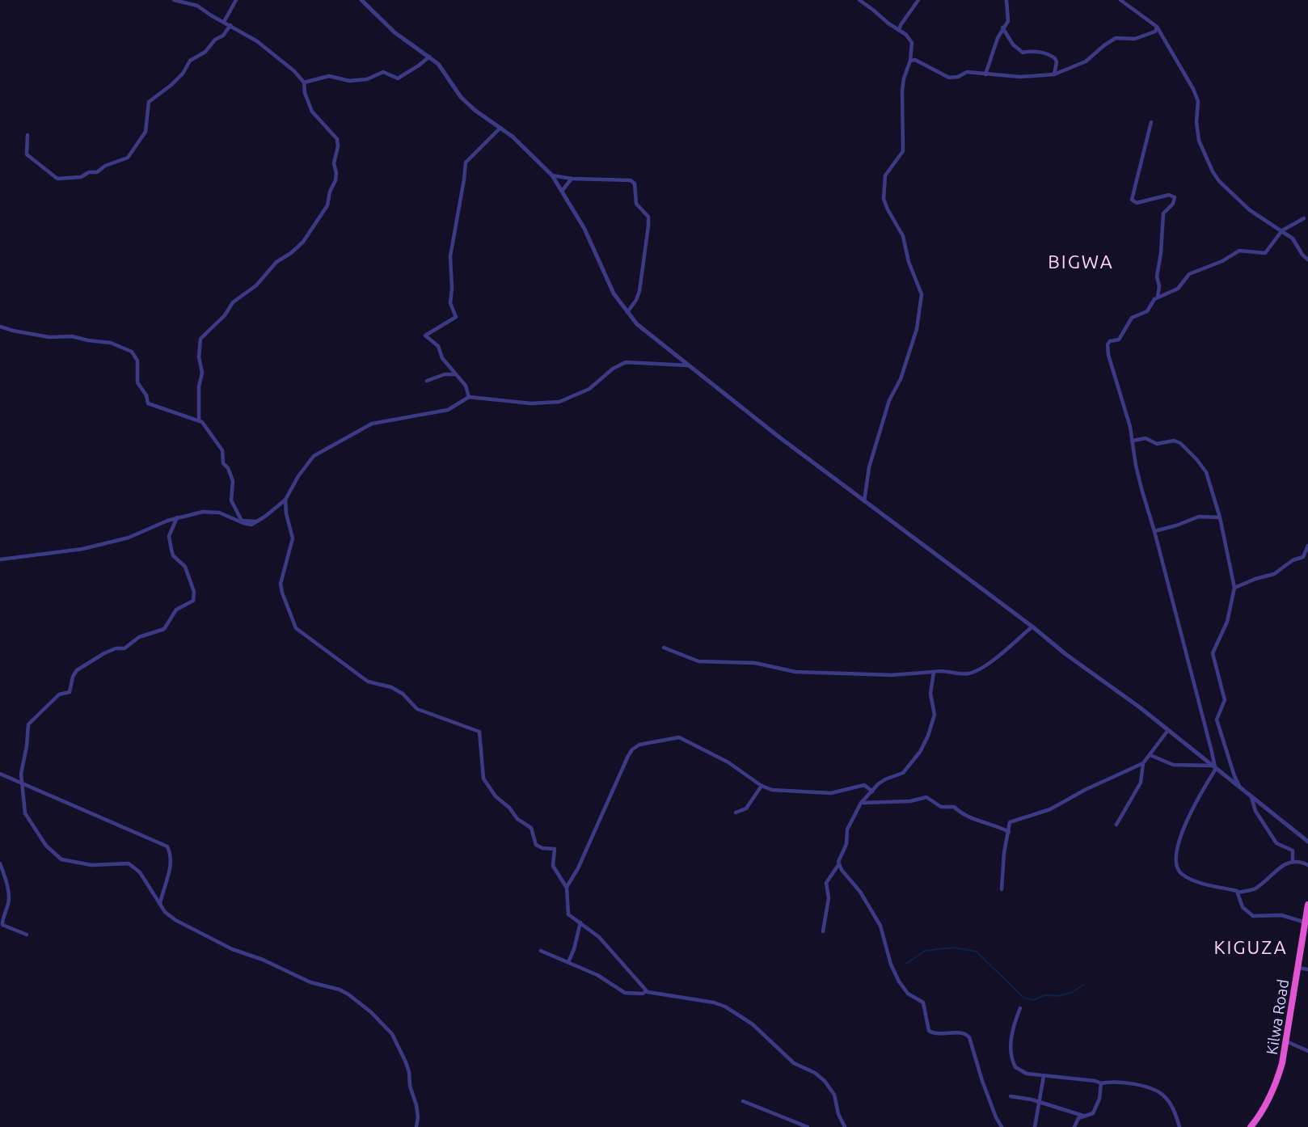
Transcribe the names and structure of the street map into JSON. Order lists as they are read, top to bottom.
{
  "streets": {
    "highway": ["Kilwa Road"]
  },
  "districts": ["BIGWA", "KIGUZA"]
}
